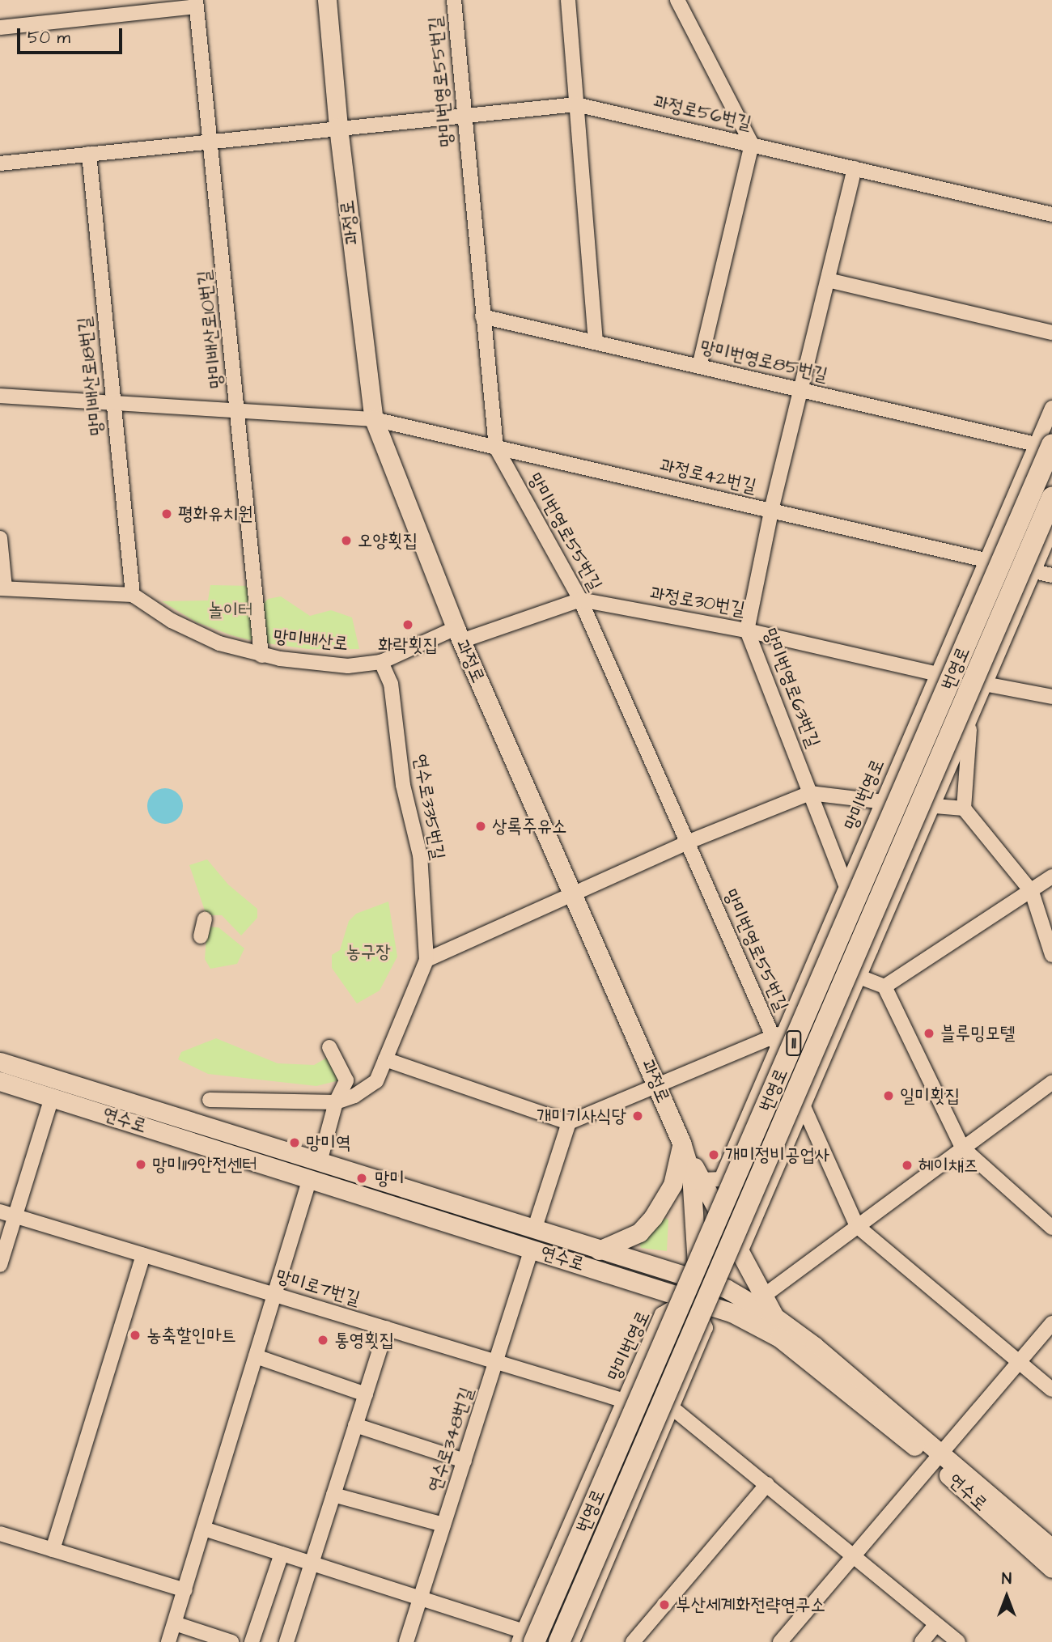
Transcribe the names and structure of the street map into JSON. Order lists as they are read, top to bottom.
{
  "streets": {
    "highway": ["번영로", "11"],
    "main road": ["과정로", "연수로"],
    "street": [
      "망미번영로55번길",
      "과정로56번길",
      "망미배산로10번길",
      "망미번영로85번길",
      "망미배산로18번길",
      "과정로42번길",
      "과정로30번길",
      "망미배산로",
      "망미번영로63번길",
      "망미번영로",
      "연수로335번길",
      "망미로7번길",
      "연수로348번길"
    ]
  },
  "crossings": [
    ["망미번영로55번길", "과정로56번길"],
    ["망미번영로55번길", "망미번영로85번길"],
    ["망미번영로55번길", "과정로42번길"],
    ["망미번영로55번길", "과정로30번길"],
    ["망미번영로55번길", "망미번영로"],
    ["과정로56번길", "과정로"],
    ["과정로56번길", "망미배산로10번길"],
    ["과정로56번길", "망미배산로18번길"],
    ["과정로56번길", "망미번영로63번길"],
    ["과정로", "과정로42번길"],
    ["과정로", "과정로30번길"],
    ["과정로", "망미배산로"],
    ["과정로", "망미번영로"],
    ["과정로", "연수로"],
    ["망미배산로10번길", "과정로42번길"],
    ["망미배산로10번길", "망미배산로"],
    ["망미번영로85번길", "번영로"],
    ["망미번영로85번길", "망미번영로63번길"],
    ["망미번영로85번길", "망미번영로"],
    ["망미배산로18번길", "과정로42번길"],
    ["망미배산로18번길", "망미배산로"],
    ["과정로42번길", "망미번영로63번길"],
    ["과정로42번길", "망미번영로"],
    ["과정로30번길", "망미배산로"],
    ["과정로30번길", "망미번영로63번길"],
    ["과정로30번길", "망미번영로"],
    ["망미배산로", "연수로335번길"],
    ["번영로", "망미번영로"],
    ["망미번영로63번길", "망미번영로"],
    ["망미번영로", "연수로"],
    ["망미번영로", "망미로7번길"],
    ["연수로", "연수로348번길"],
    ["망미로7번길", "연수로348번길"]
  ],
  "parks": ["놀이터", "농구장"],
  "places": [
    "평화유치원",
    "오양횟집",
    "화락횟집",
    "상록주유소",
    "블루밍모텔",
    "일미횟집",
    "개미기사식당",
    "망미역",
    "개미정비공업사",
    "망미119안전센터",
    "헤이채즈",
    "망미",
    "농축할인마트",
    "통영횟집",
    "부산세계화전략연구소"
  ],
  "scale_bar": "50 m",
  "north": "top"
}
